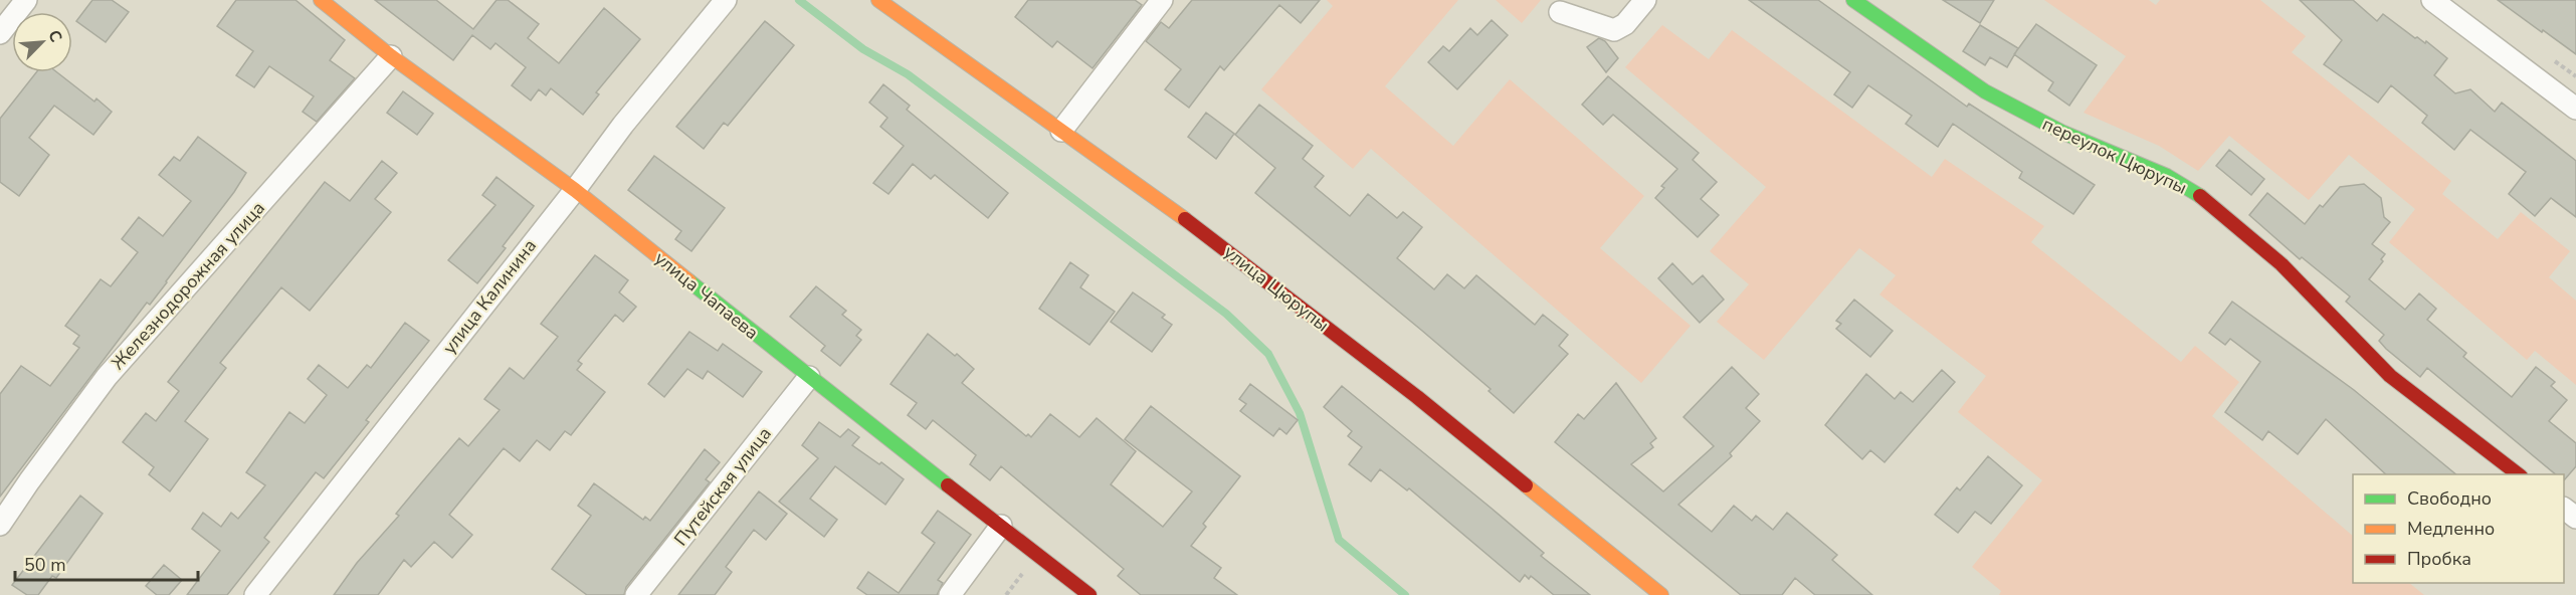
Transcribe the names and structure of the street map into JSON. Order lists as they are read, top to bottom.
{
  "streets": {
    "street": [
      "переулок Цюрупы",
      "Железнодорожная улица",
      "улица Цюрупы",
      "улица Чапаева",
      "улица Калинина",
      "Путейская улица"
    ]
  },
  "crossings": [
    ["Железнодорожная улица", "улица Чапаева"],
    ["улица Чапаева", "улица Калинина"],
    ["улица Чапаева", "Путейская улица"]
  ],
  "legend": ["Свободно", "Медленно", "Пробка"],
  "scale_bar": "50 m",
  "north": "top right"
}
